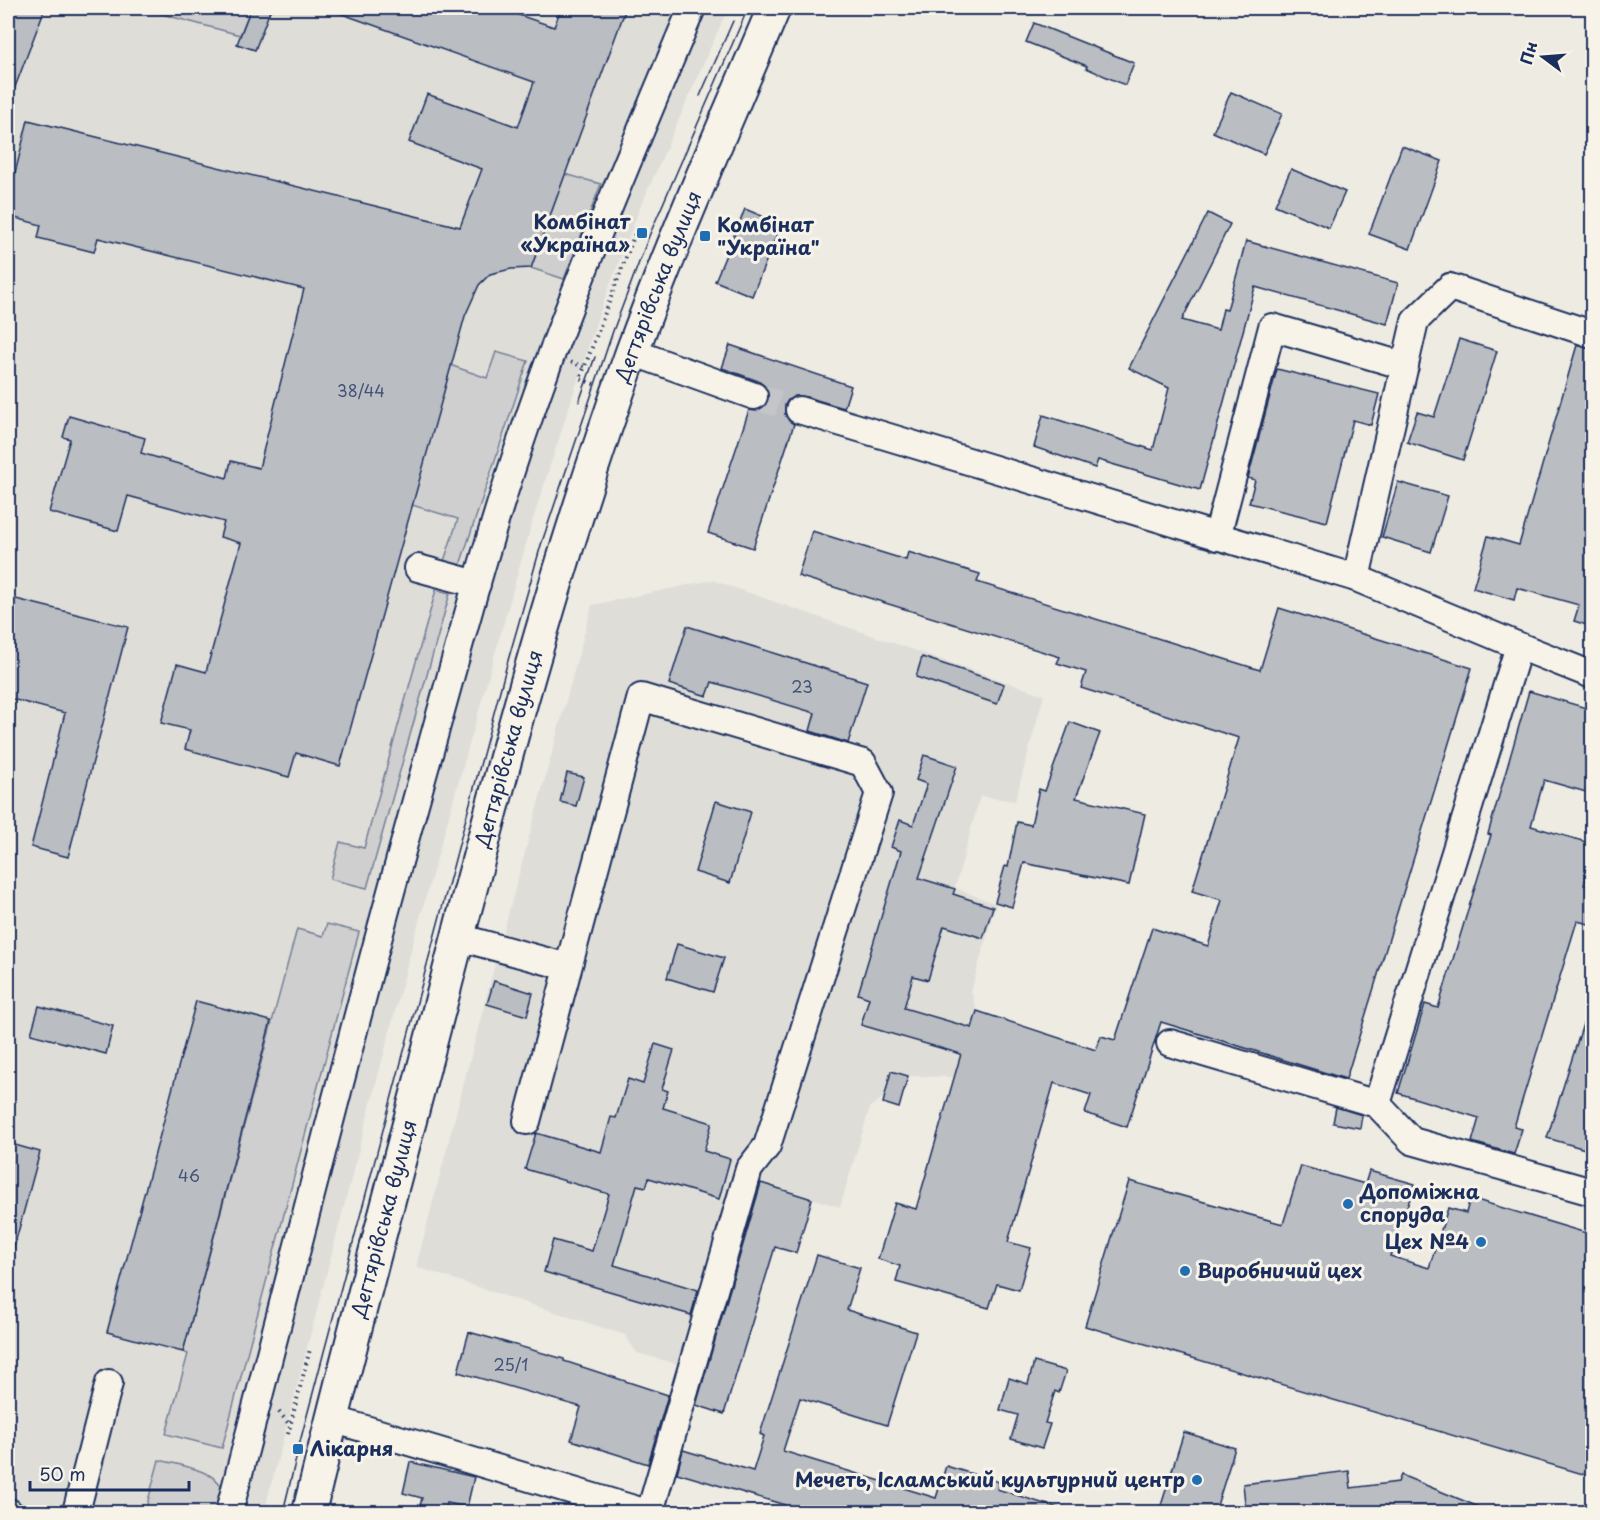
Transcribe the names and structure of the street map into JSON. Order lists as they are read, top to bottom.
{
  "streets": {
    "main road": ["Дегтярівська вулиця"]
  },
  "places": {
    "transit": ["Комбінат «Україна»", "Комбінат \"Україна\"", "Лікарня"],
    "other": [
      "Допоміжна споруда",
      "Цех №4",
      "Виробничий цех",
      "Мечеть, Ісламський культурний центр"
    ]
  },
  "house_numbers": [
    "38/44",
    "23",
    "46",
    "25/1"
  ],
  "scale_bar": "50 m",
  "north": "left"
}
